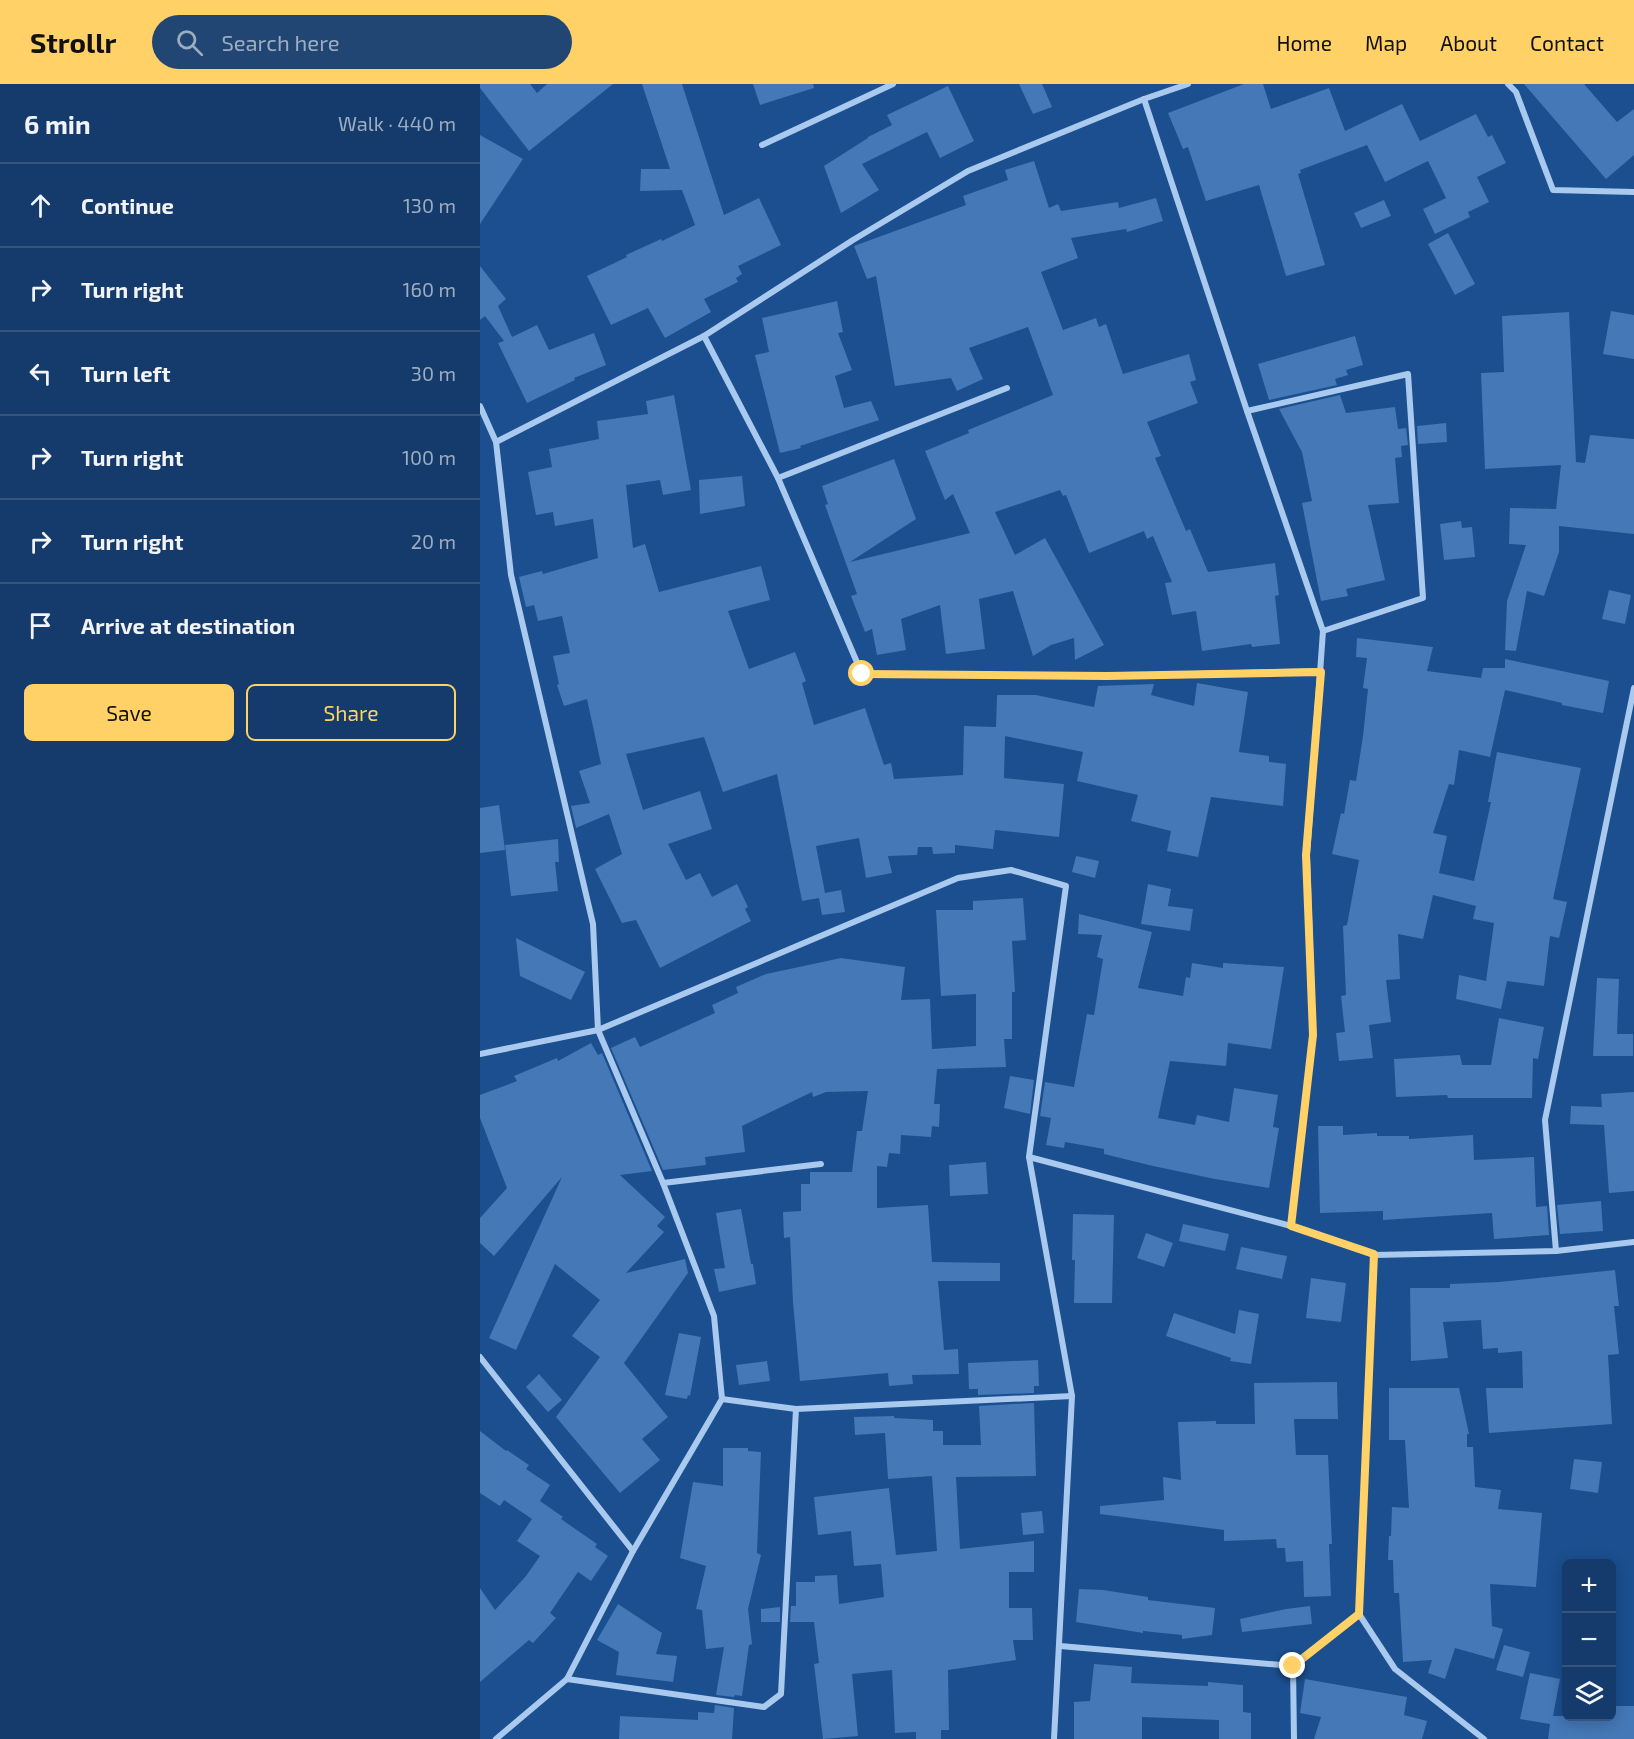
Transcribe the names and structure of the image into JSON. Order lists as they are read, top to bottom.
{
  "page": {
    "header": "Strollr",
    "search": "Search here",
    "nav": [
      "Home",
      "Map",
      "About",
      "Contact"
    ],
    "heading": ["6 min", "Walk · 440 m"],
    "list": [
      ["Continue", "130 m"],
      ["Turn right", "160 m"],
      ["Turn left", "30 m"],
      ["Turn right", "100 m"],
      ["Turn right", "20 m"],
      "Arrive at destination"
    ],
    "buttons": ["Save", "Share"],
    "map_buttons": ["+", "−"]
  }
}
